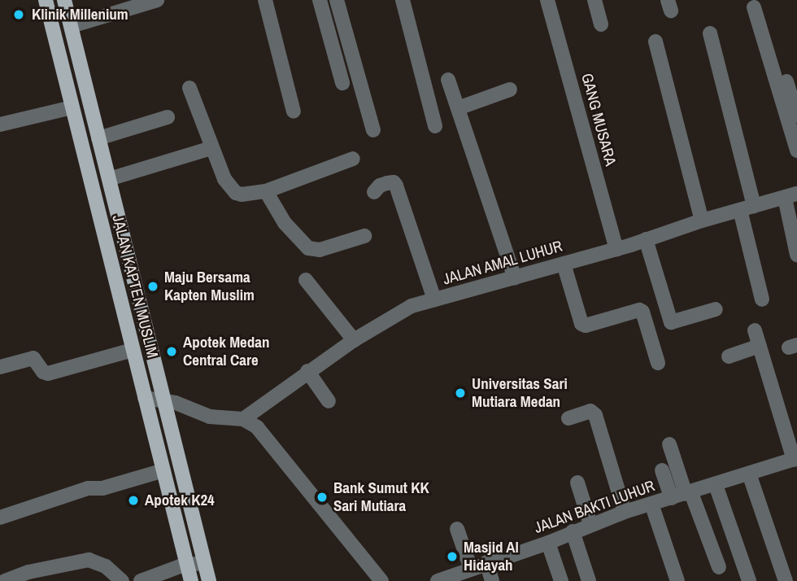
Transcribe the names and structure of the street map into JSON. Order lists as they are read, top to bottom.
{
  "streets": {
    "main road": ["JALAN KAPTEN MUSLIM"],
    "street": ["GANG MUSARA", "JALAN AMAL LUHUR", "JALAN BAKTI LUHUR"]
  },
  "crossings": [
    ["GANG MUSARA", "JALAN AMAL LUHUR"]
  ],
  "places": [
    "Klinik Millenium",
    "Maju Bersama Kapten Muslim",
    "Apotek Medan Central Care",
    "Universitas Sari Mutiara Medan",
    "Bank Sumut KK Sari Mutiara",
    "Apotek K24",
    "Masjid Al Hidayah"
  ]
}
